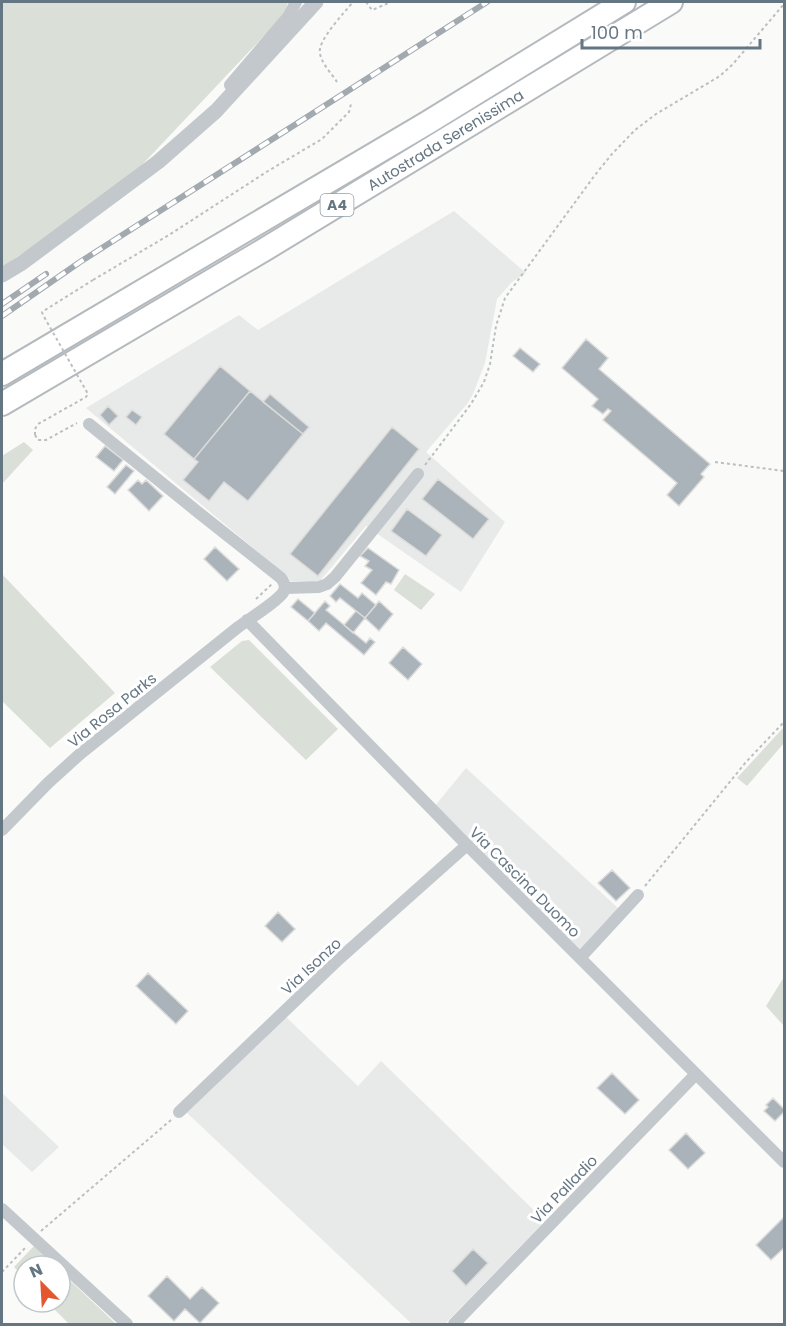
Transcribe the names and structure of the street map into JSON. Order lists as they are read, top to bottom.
{
  "streets": {
    "highway": ["Autostrada Serenissima", "A4"],
    "street": [
      "Via Rosa Parks",
      "Via Cascina Duomo",
      "Via Isonzo",
      "Via Palladio"
    ]
  },
  "crossings": [
    ["Via Rosa Parks", "Via Cascina Duomo"],
    ["Via Cascina Duomo", "Via Isonzo"],
    ["Via Cascina Duomo", "Via Palladio"]
  ],
  "scale_bar": "100 m",
  "north": "top left"
}
